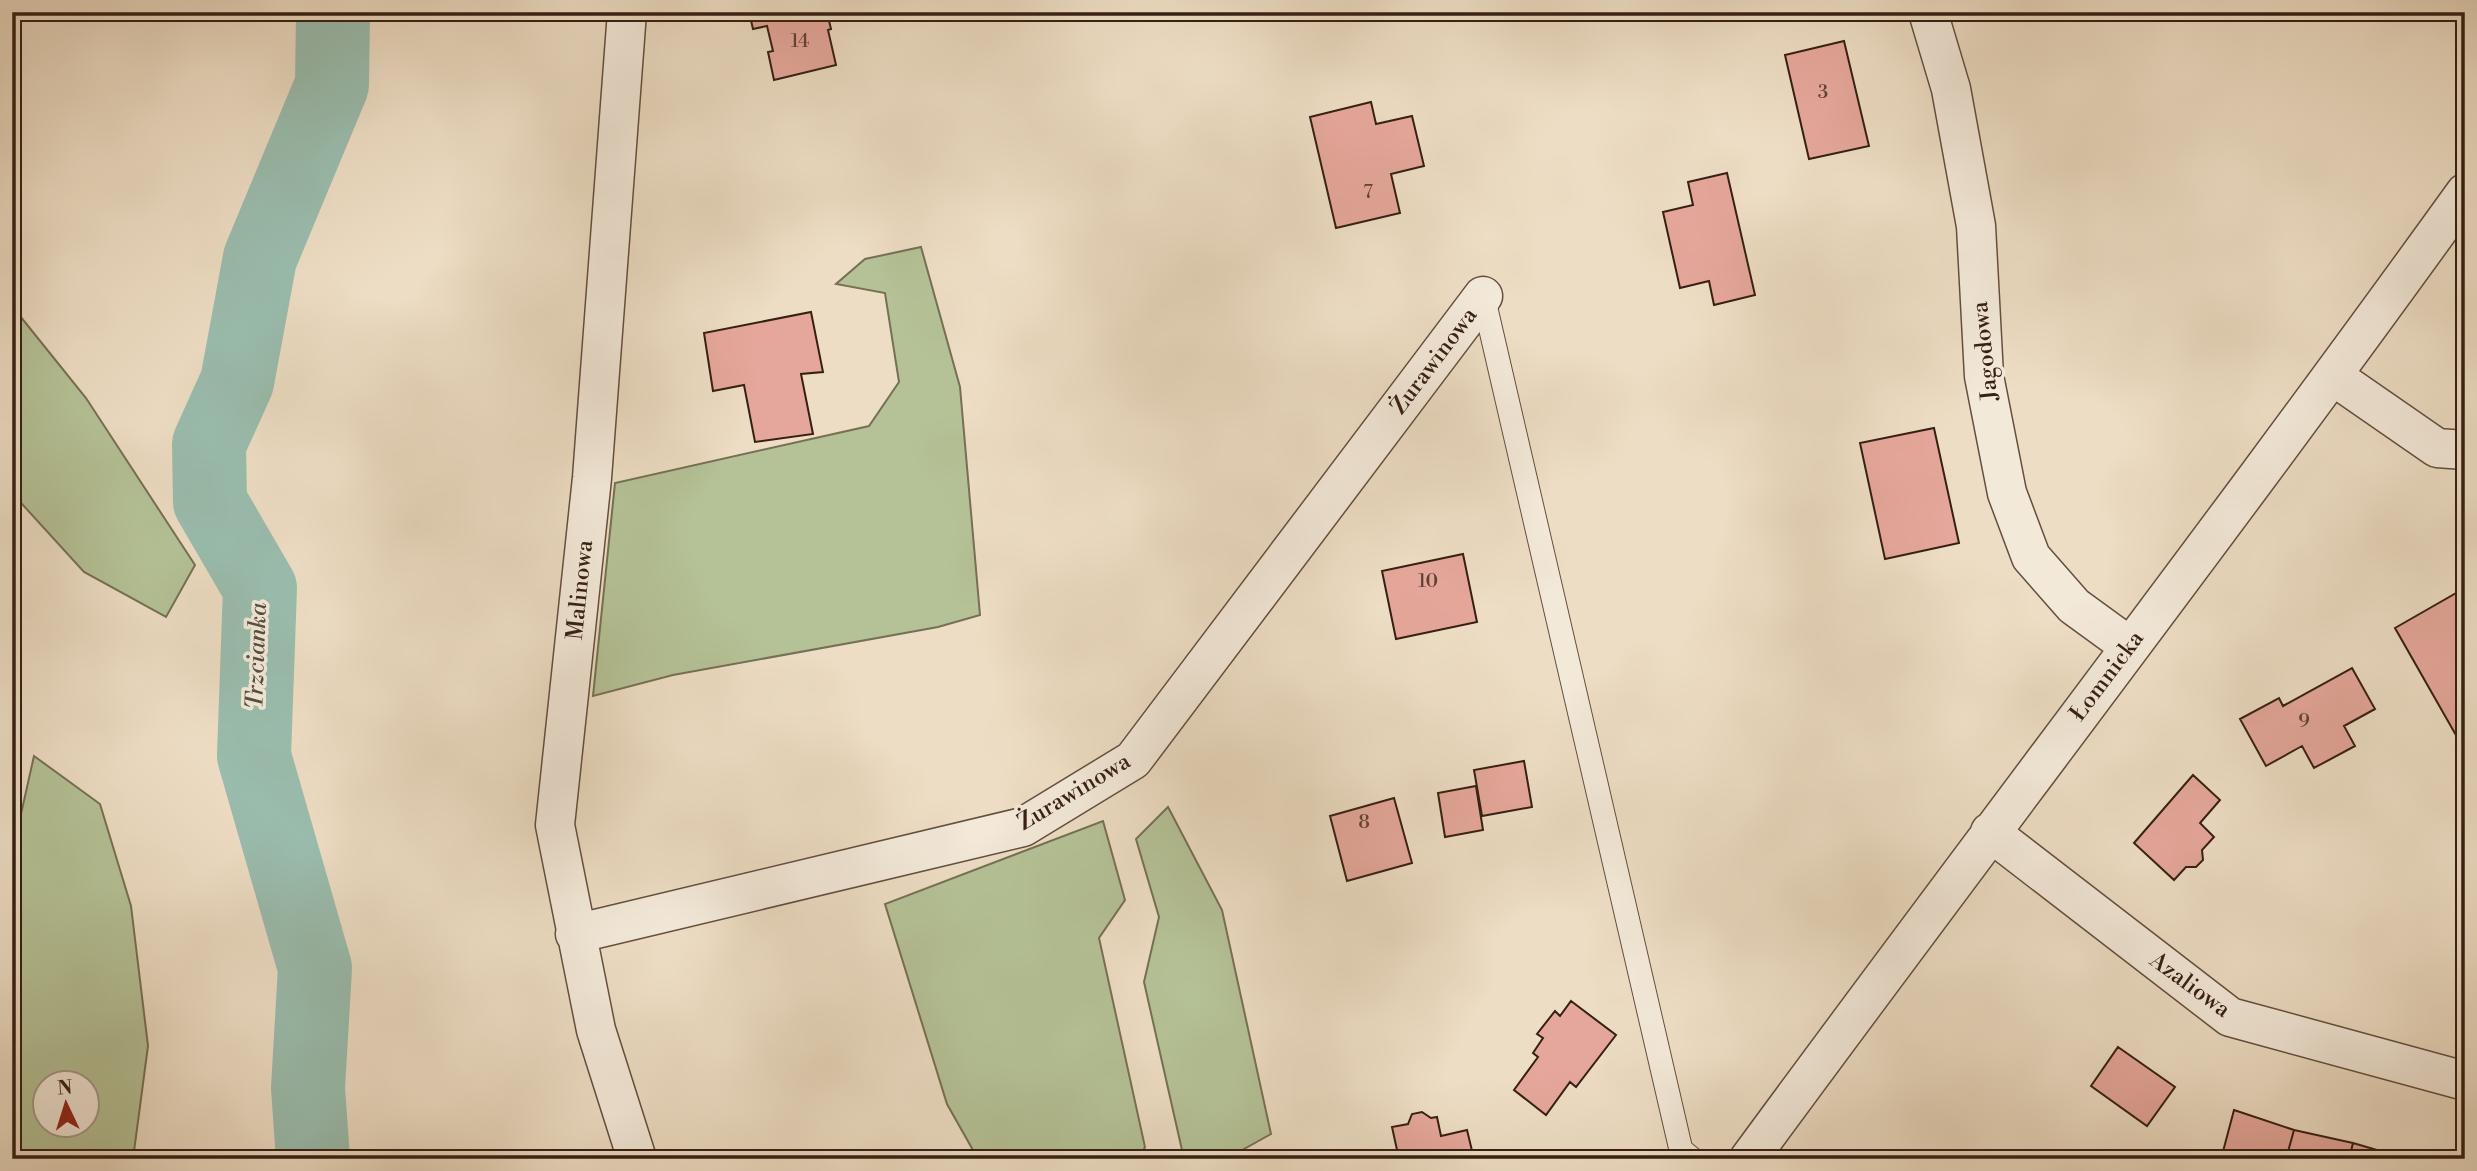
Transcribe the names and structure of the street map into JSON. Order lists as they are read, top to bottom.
{
  "streets": {
    "street": [
      "Jagodowa",
      "Żurawinowa",
      "Malinowa",
      "Łomnicka",
      "Azaliowa"
    ]
  },
  "crossings": [
    ["Jagodowa", "Łomnicka"],
    ["Żurawinowa", "Malinowa"],
    ["Łomnicka", "Azaliowa"]
  ],
  "water": ["Trzcianka"],
  "house_numbers": [
    "14",
    "3",
    "7",
    "10",
    "9",
    "8"
  ],
  "north": "top"
}
